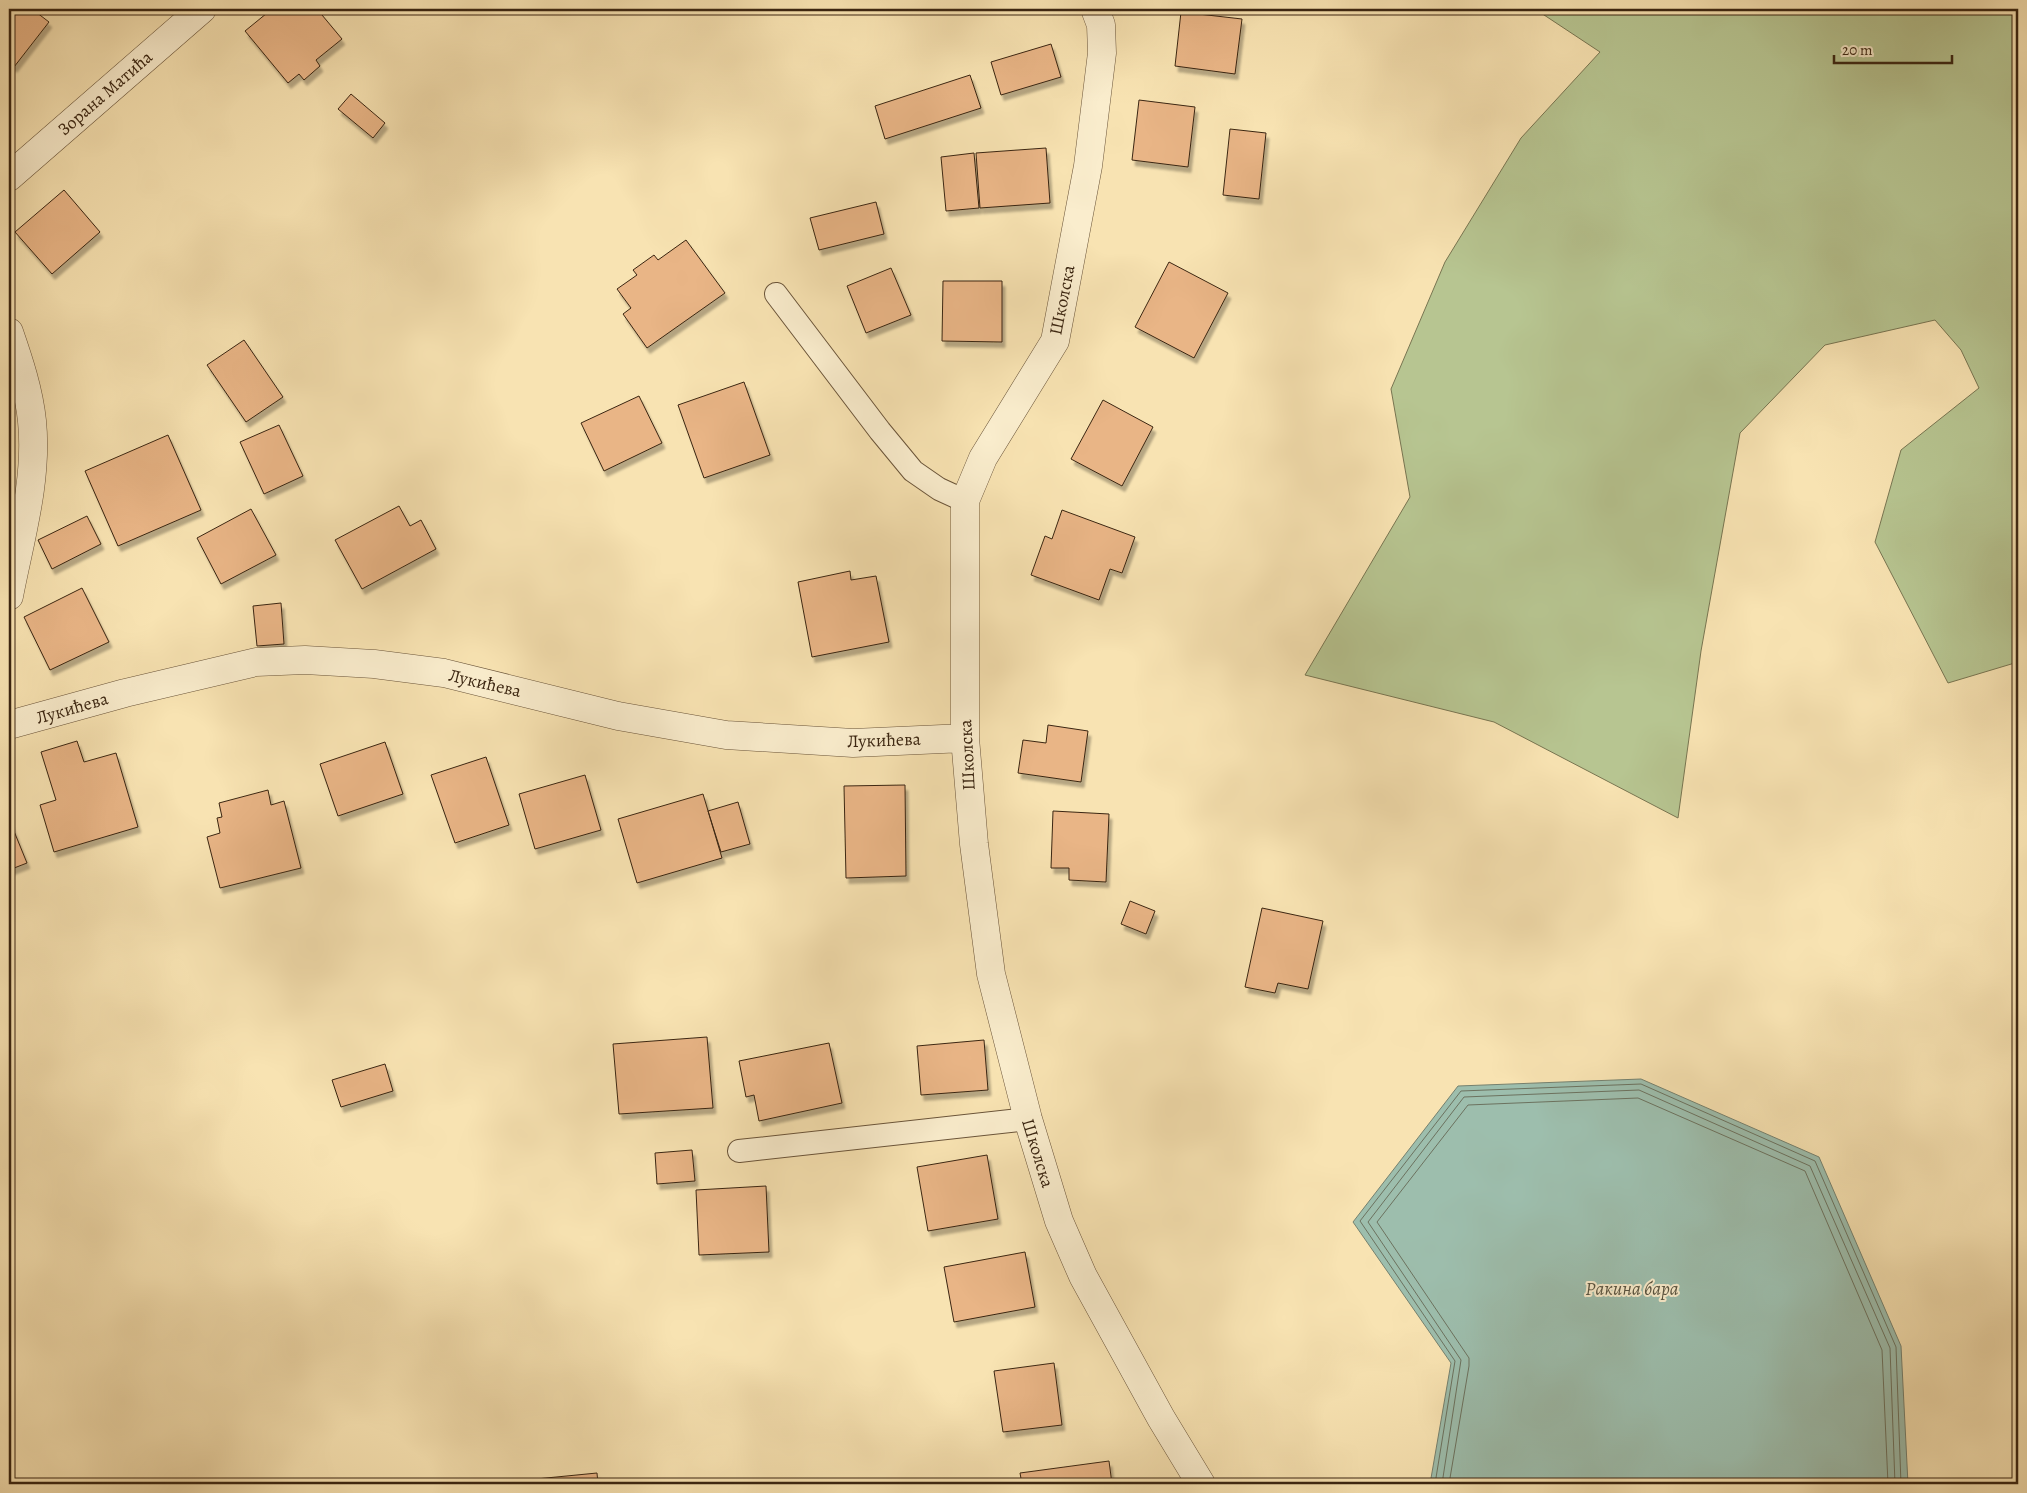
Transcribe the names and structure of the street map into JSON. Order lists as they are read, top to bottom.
{
  "streets": {
    "street": ["Зорана Матића", "Школска", "Лукићева"]
  },
  "crossings": [
    ["Школска", "Лукићева"]
  ],
  "water": ["Ракина бара"],
  "scale_bar": "20 m"
}
